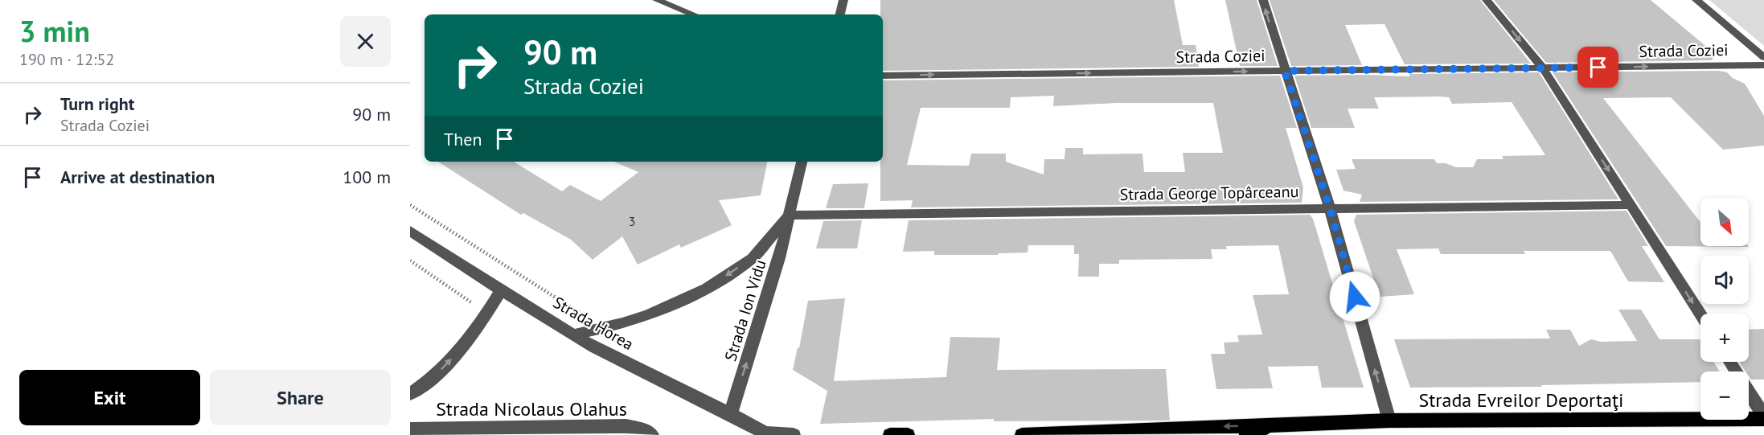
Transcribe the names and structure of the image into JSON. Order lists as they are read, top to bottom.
{
  "streets": {
    "main road": ["Strada Evreilor Deportaţi"],
    "street": [
      "Strada Coziei",
      "Strada George Topârceanu",
      "Strada Ion Vidu",
      "Strada Horea",
      "Strada Nicolaus Olahus"
    ]
  },
  "crossings": [
    ["Strada George Topârceanu", "Strada Ion Vidu"],
    ["Strada Ion Vidu", "Strada Horea"]
  ],
  "one_way": ["Strada Coziei"],
  "house_numbers": ["3"],
  "north": "bottom right",
  "page": {
    "heading": ["3 min", "190 m · 12:52"],
    "turn": ["90 m", "Strada Coziei"],
    "list": [
      {
        "name": "Turn right",
        "note": "Strada Coziei",
        "value": "90 m"
      },
      {
        "name": "Arrive at destination",
        "value": "100 m"
      }
    ],
    "then": "Then",
    "map_buttons": ["+", "−"],
    "buttons": ["Exit", "Share"]
  }
}
